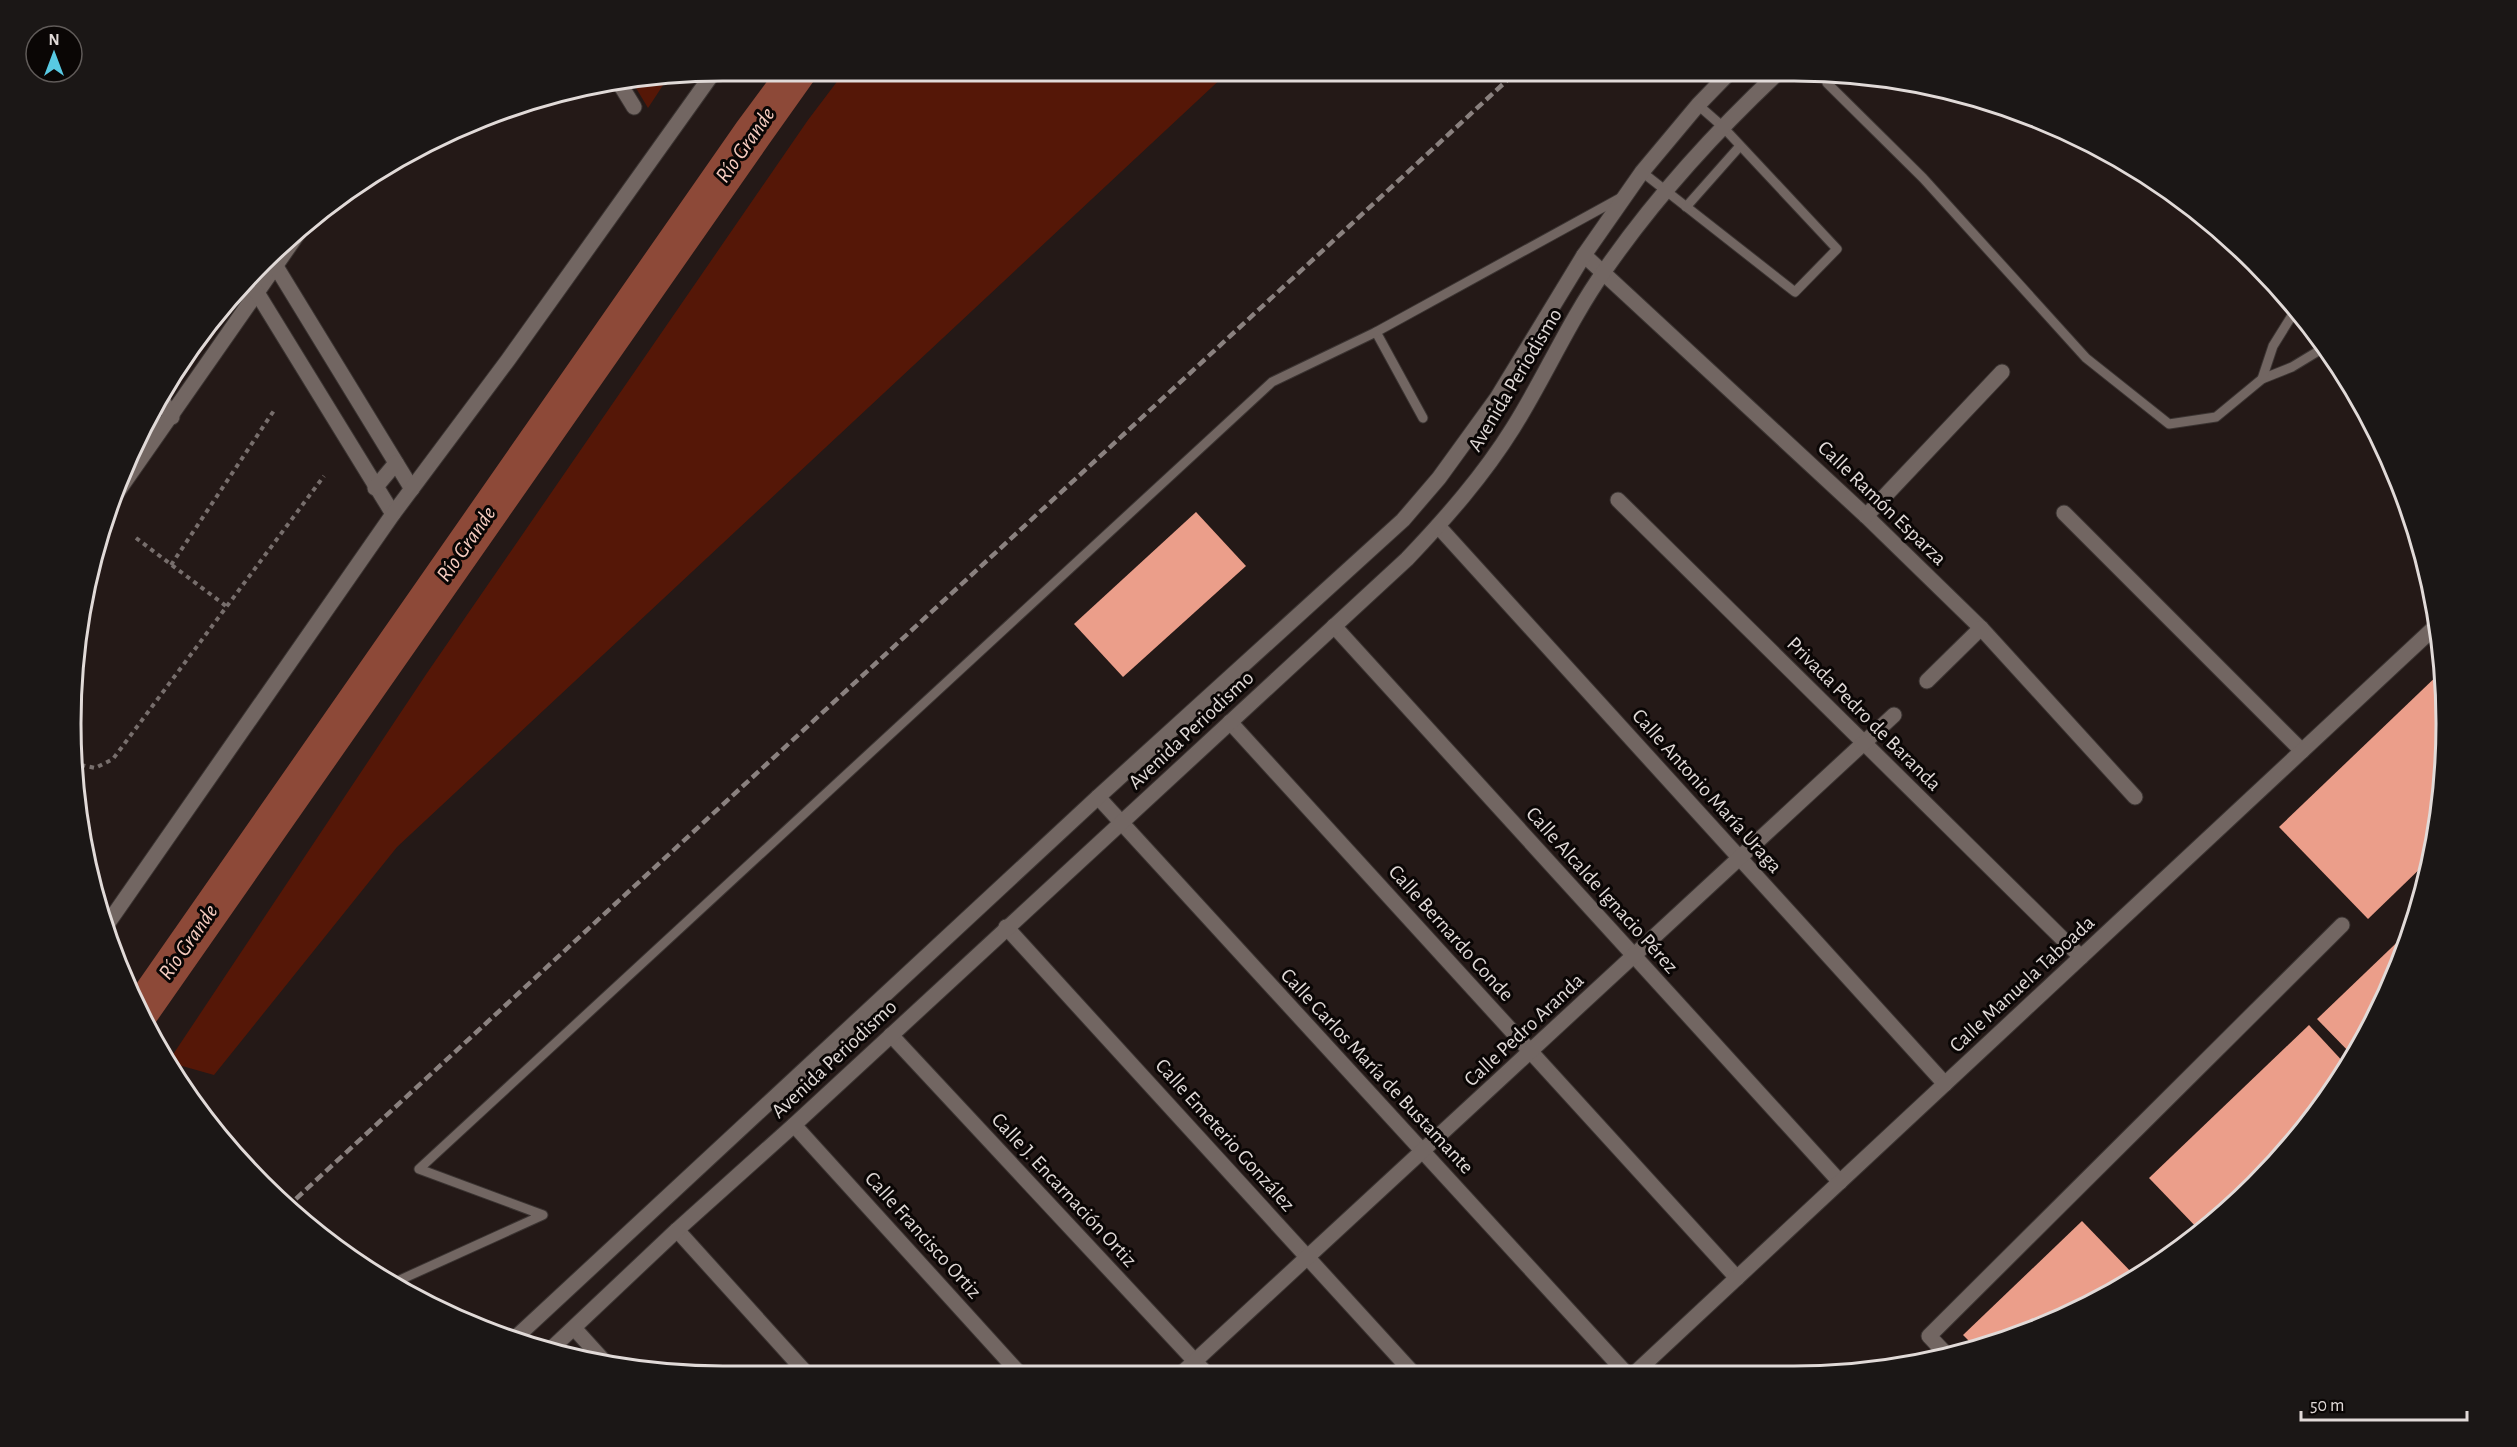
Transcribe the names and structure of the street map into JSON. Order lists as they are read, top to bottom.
{
  "streets": {
    "street": [
      "Avenida Periodismo",
      "Calle Ramón Esparza",
      "Privada Pedro de Baranda",
      "Calle Antonio María Uraga",
      "Calle Alcalde Ignacio Pérez",
      "Calle Bernardo Conde",
      "Calle Manuela Taboada",
      "Calle Pedro Aranda",
      "Calle Carlos María de Bustamante",
      "Calle Emeterio González",
      "Calle J. Encarnación Ortiz",
      "Calle Francisco Ortiz"
    ]
  },
  "crossings": [
    ["Avenida Periodismo", "Calle Ramón Esparza"],
    ["Avenida Periodismo", "Calle Antonio María Uraga"],
    ["Avenida Periodismo", "Calle Alcalde Ignacio Pérez"],
    ["Avenida Periodismo", "Calle Bernardo Conde"],
    ["Avenida Periodismo", "Calle Carlos María de Bustamante"],
    ["Avenida Periodismo", "Calle Emeterio González"],
    ["Avenida Periodismo", "Calle J. Encarnación Ortiz"],
    ["Avenida Periodismo", "Calle Francisco Ortiz"],
    ["Privada Pedro de Baranda", "Calle Manuela Taboada"],
    ["Privada Pedro de Baranda", "Calle Pedro Aranda"],
    ["Calle Antonio María Uraga", "Calle Manuela Taboada"],
    ["Calle Antonio María Uraga", "Calle Pedro Aranda"],
    ["Calle Alcalde Ignacio Pérez", "Calle Manuela Taboada"],
    ["Calle Alcalde Ignacio Pérez", "Calle Pedro Aranda"],
    ["Calle Bernardo Conde", "Calle Manuela Taboada"],
    ["Calle Bernardo Conde", "Calle Pedro Aranda"],
    ["Calle Pedro Aranda", "Calle Carlos María de Bustamante"],
    ["Calle Pedro Aranda", "Calle Emeterio González"],
    ["Calle Pedro Aranda", "Calle J. Encarnación Ortiz"]
  ],
  "water": ["Río Grande"],
  "scale_bar": "50 m",
  "north": "top"
}
